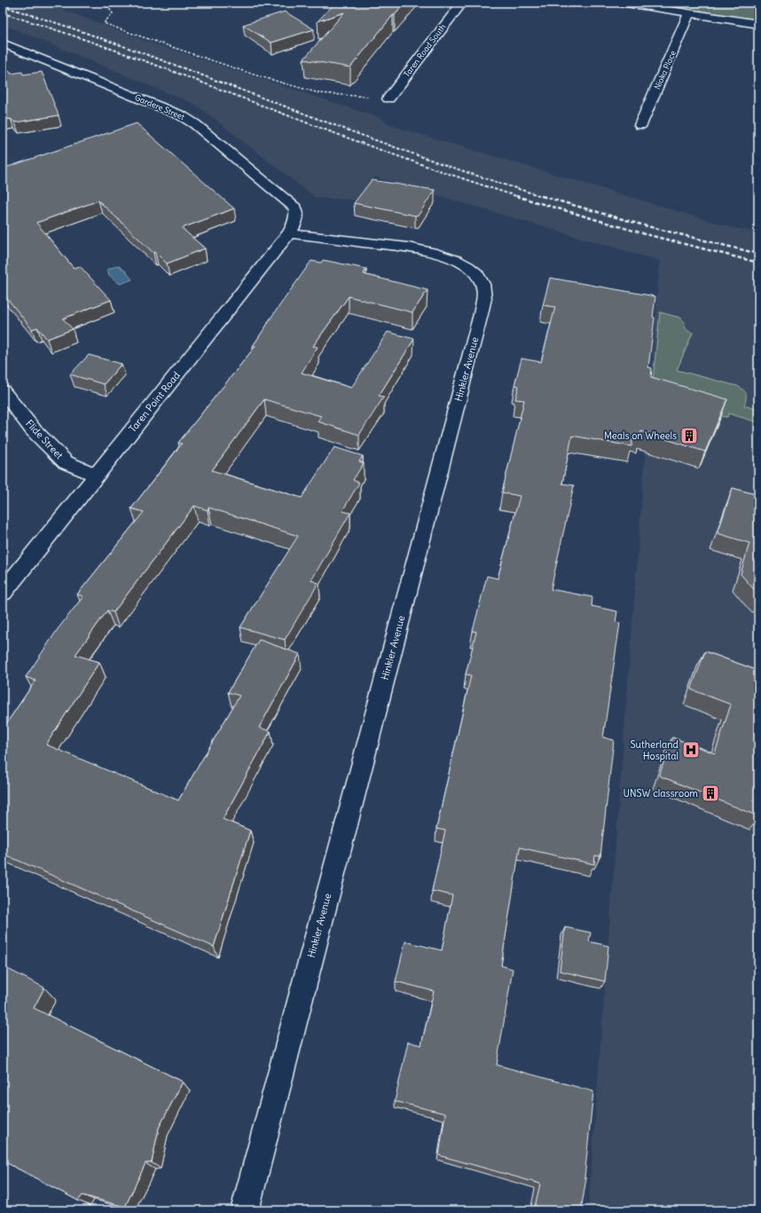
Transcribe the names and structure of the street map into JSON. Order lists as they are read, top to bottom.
{
  "streets": {
    "street": [
      "Taren Road South",
      "Nioka Place",
      "Gardere Street",
      "Hinkler Avenue",
      "Taren Point Road",
      "Flide Street"
    ]
  },
  "crossings": [
    ["Gardere Street", "Taren Point Road"],
    ["Hinkler Avenue", "Taren Point Road"],
    ["Taren Point Road", "Flide Street"]
  ],
  "places": {
    "building": ["Meals on Wheels", "UNSW classroom"],
    "hospital": ["Sutherland Hospital"]
  }
}
